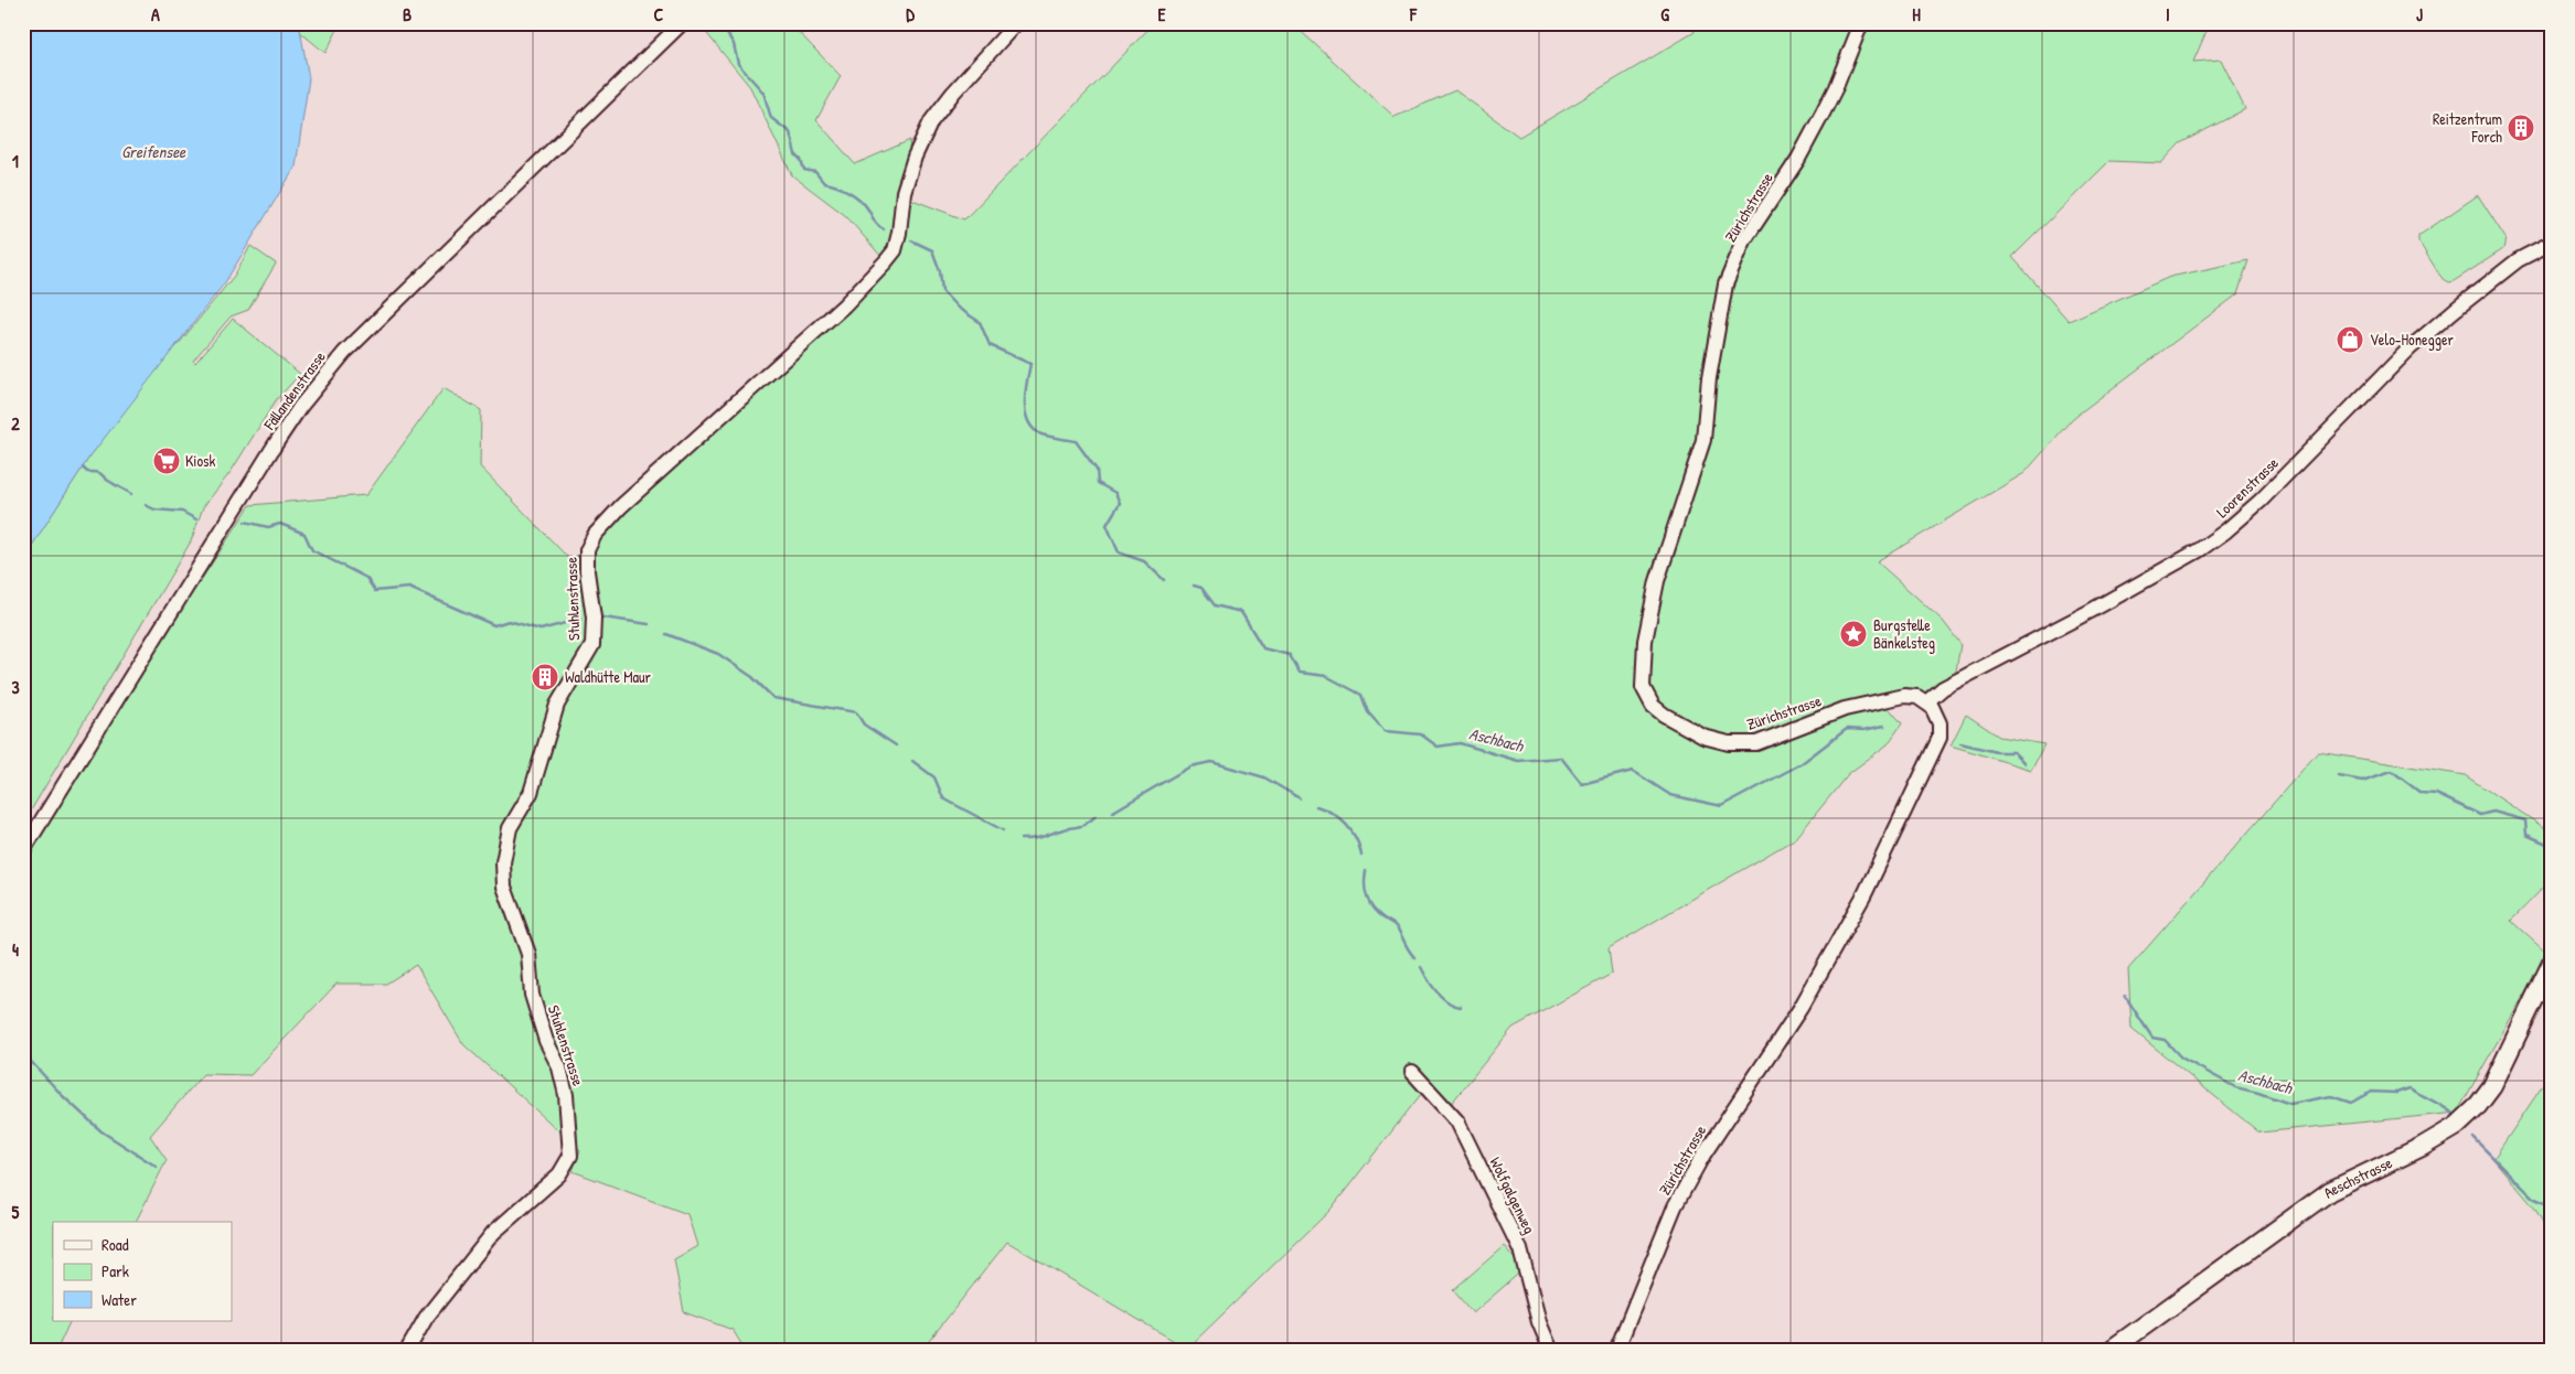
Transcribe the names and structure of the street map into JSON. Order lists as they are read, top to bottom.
{
  "streets": {
    "main road": ["Aeschstrasse"],
    "street": [
      "Zürichstrasse",
      "Fällandenstrasse",
      "Loorenstrasse",
      "Stuhlenstrasse",
      "Wolfgalgenweg"
    ]
  },
  "crossings": [
    ["Zürichstrasse", "Loorenstrasse"]
  ],
  "water": ["Greifensee", "Aschbach"],
  "places": {
    "building": ["Reitzentrum Forch", "Waldhütte Maur"],
    "shop": ["Velo-Honegger"],
    "supermarket": ["Kiosk"],
    "place": ["Burgstelle Bänkelsteg"]
  },
  "legend": ["Road", "Park", "Water"],
  "grid": {
    "columns": [
      "A",
      "B",
      "C",
      "D",
      "E",
      "F",
      "G",
      "H",
      "I",
      "J"
    ],
    "rows": [
      "1",
      "2",
      "3",
      "4",
      "5"
    ]
  }
}
